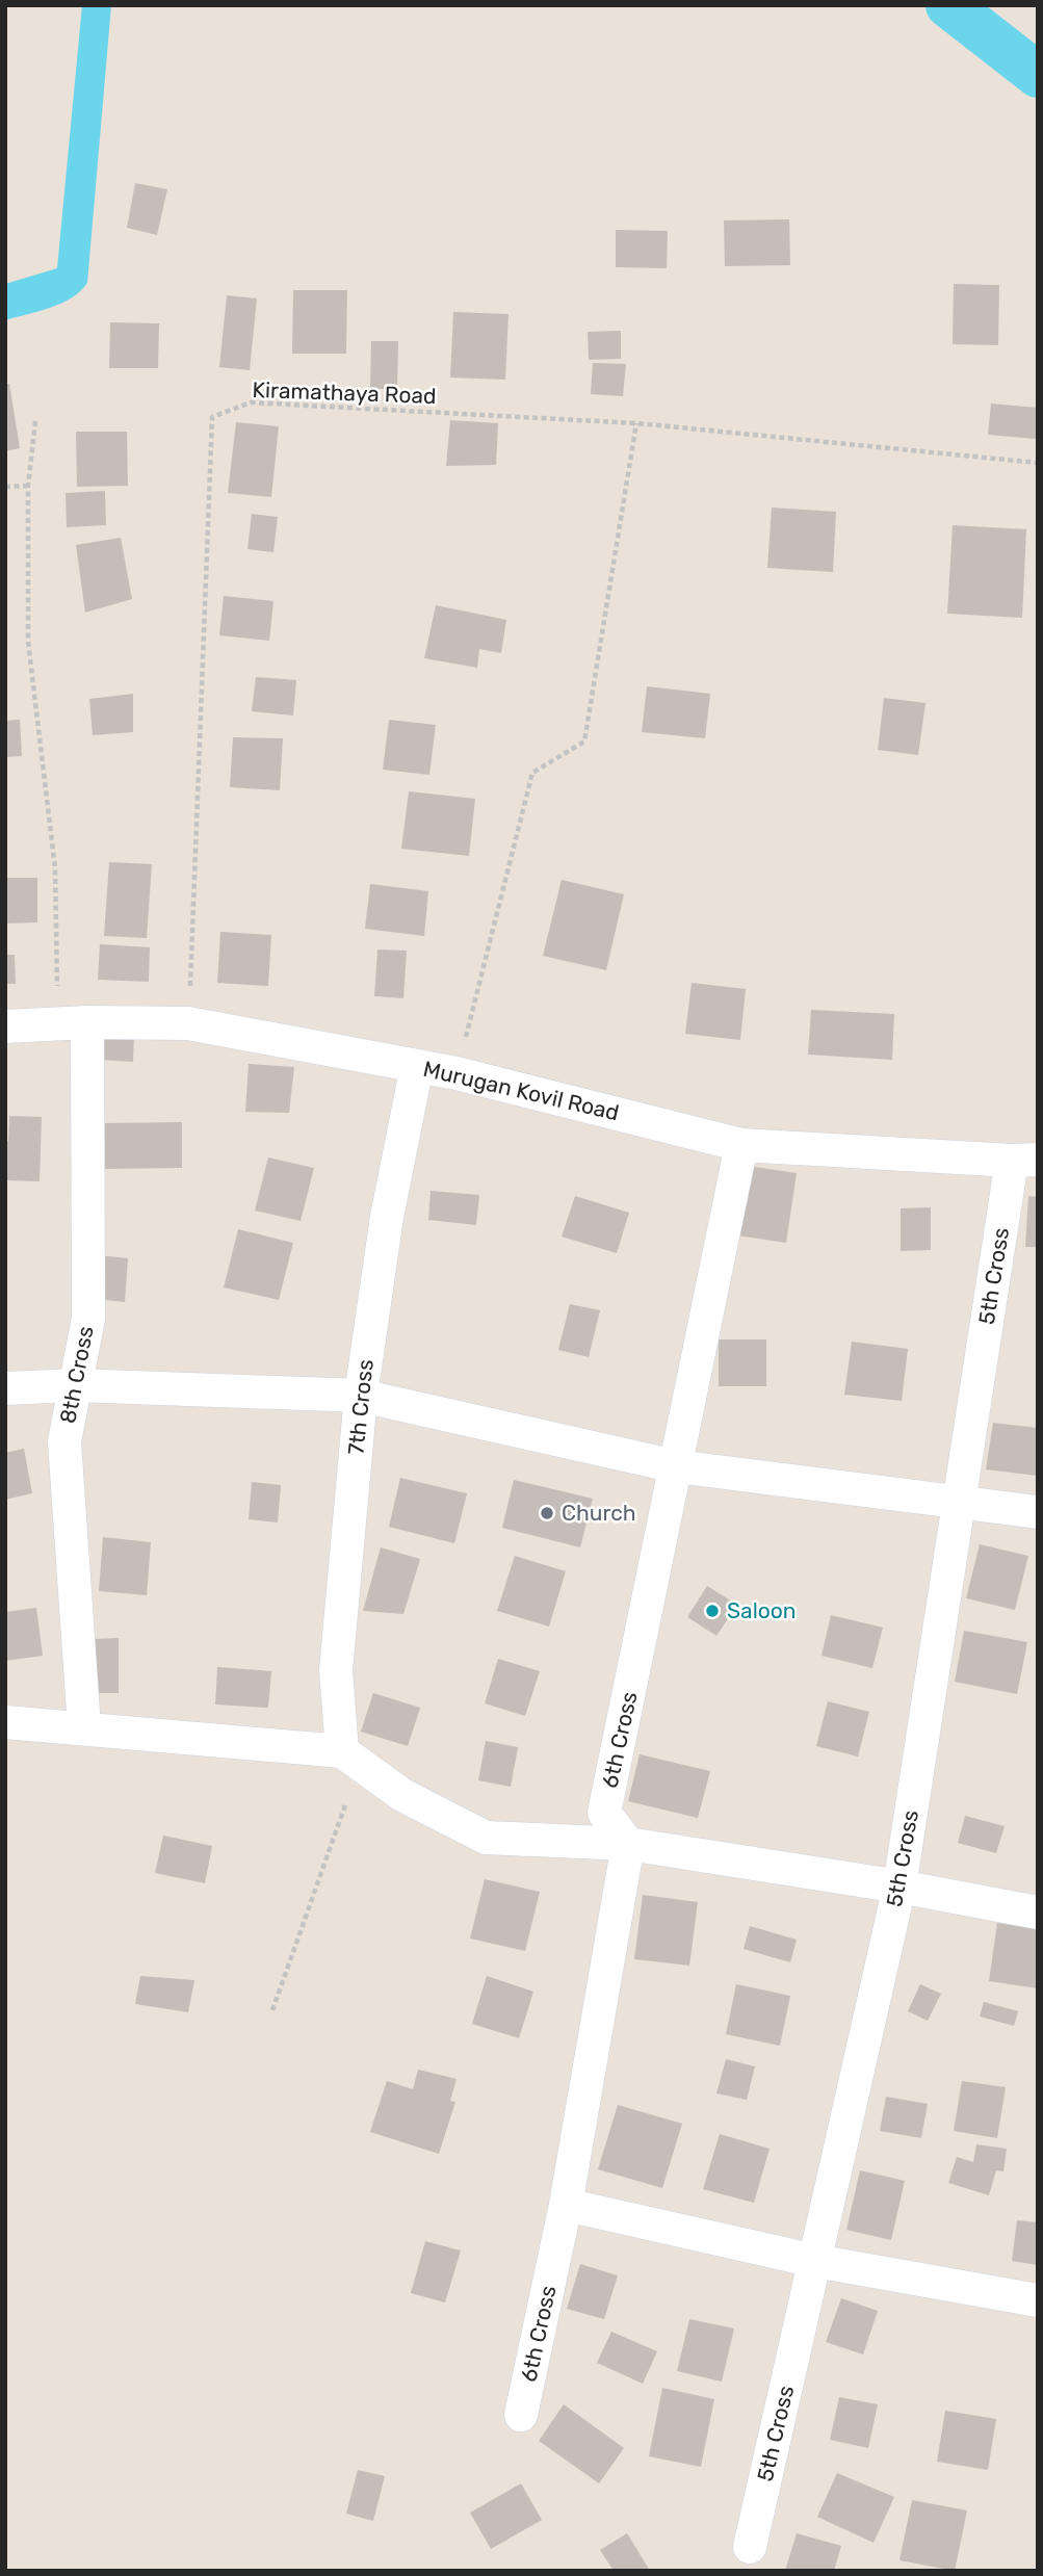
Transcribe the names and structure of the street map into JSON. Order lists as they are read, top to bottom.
{
  "streets": {
    "street": [
      "Murugan Kovil Road",
      "5th Cross",
      "8th Cross",
      "7th Cross",
      "6th Cross"
    ],
    "path": ["Kiramathaya Road"]
  },
  "crossings": [
    ["Kiramathaya Road", "Murugan Kovil Road"],
    ["Murugan Kovil Road", "5th Cross"],
    ["Murugan Kovil Road", "8th Cross"],
    ["Murugan Kovil Road", "7th Cross"],
    ["Murugan Kovil Road", "6th Cross"]
  ],
  "places": ["Church", "Saloon"]
}
